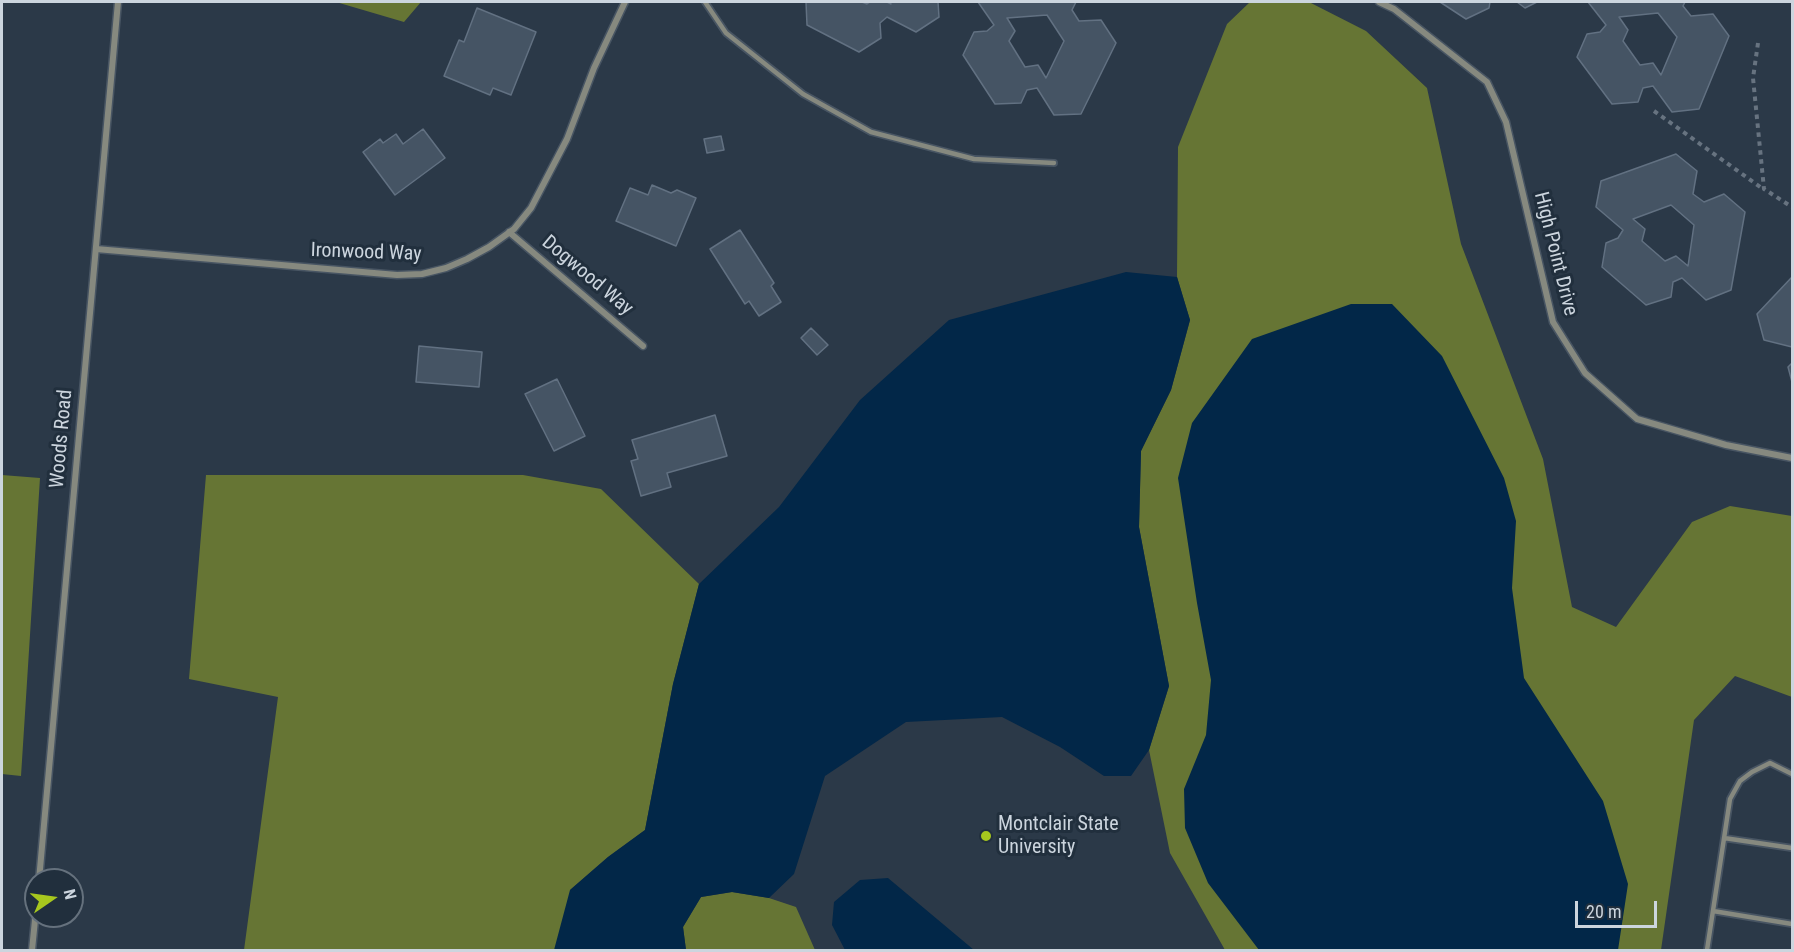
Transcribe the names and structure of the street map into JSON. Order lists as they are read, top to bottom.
{
  "streets": {
    "street": [
      "Ironwood Way",
      "High Point Drive",
      "Dogwood Way",
      "Woods Road"
    ]
  },
  "crossings": [
    ["Ironwood Way", "Dogwood Way"],
    ["Ironwood Way", "Woods Road"]
  ],
  "places": ["Montclair State University"],
  "scale_bar": "20 m",
  "north": "right"
}
